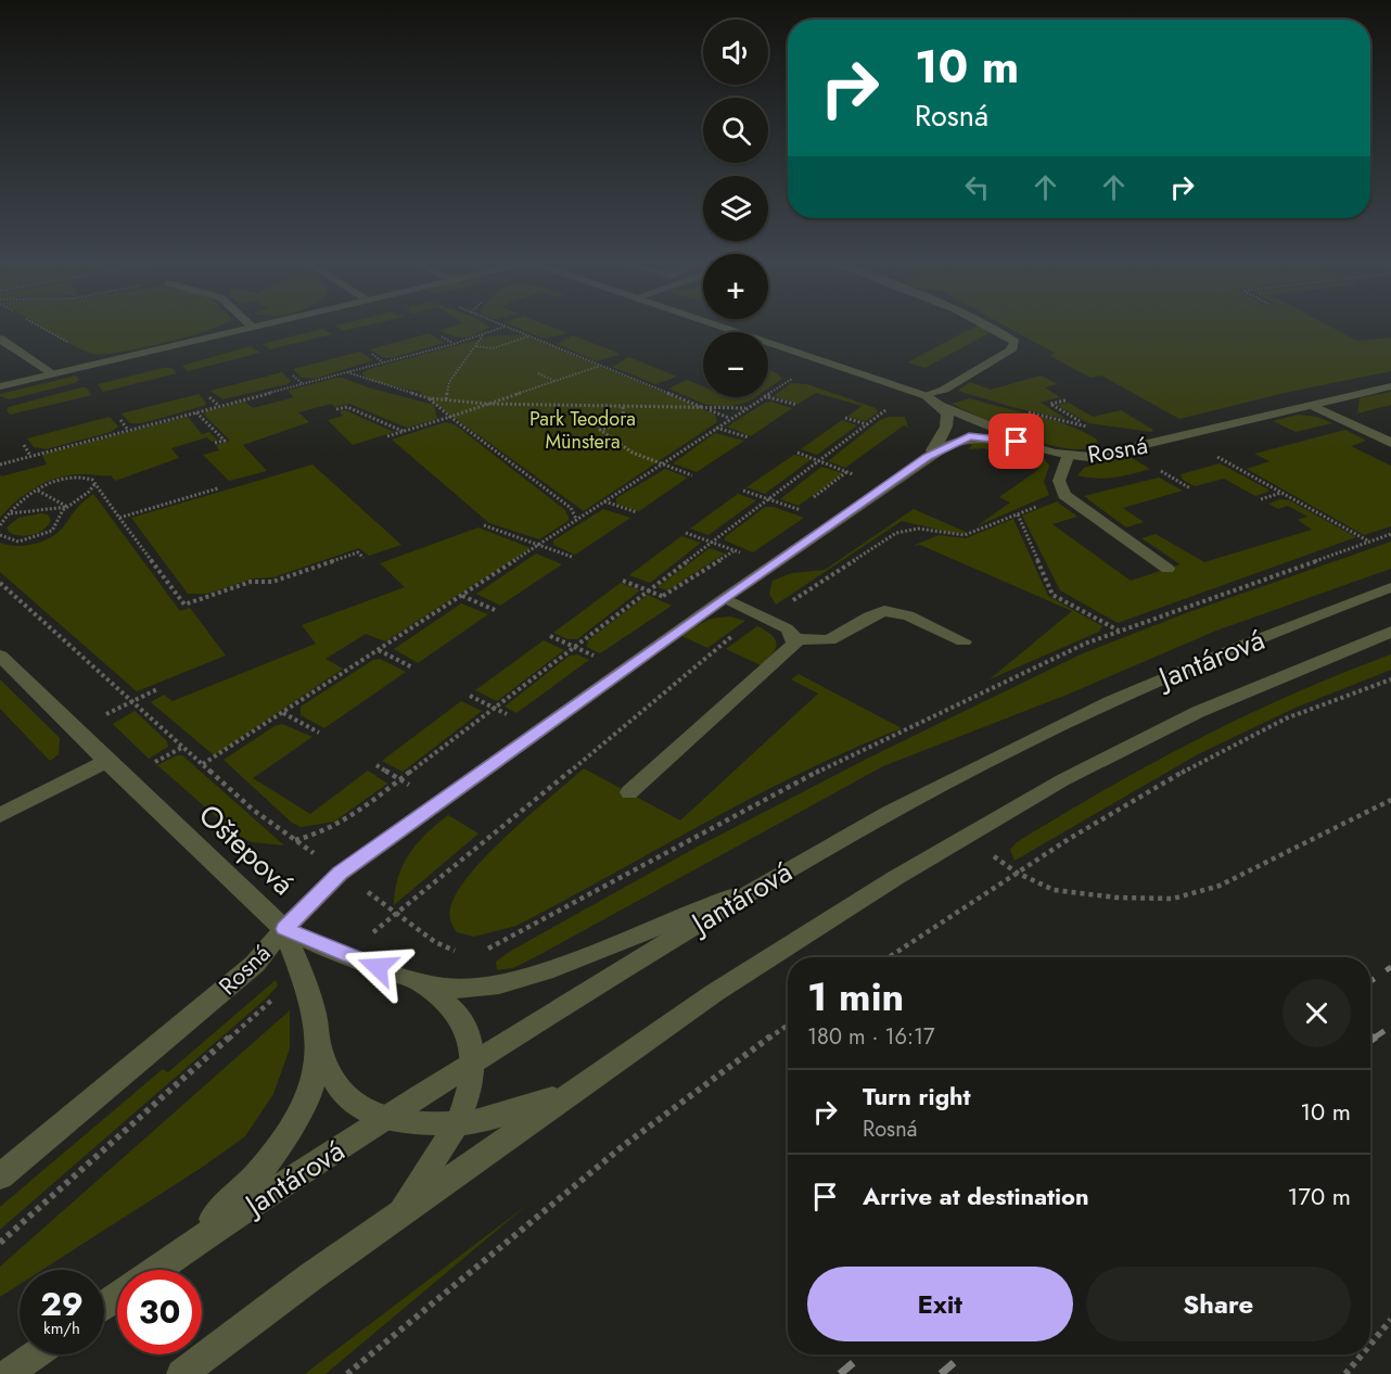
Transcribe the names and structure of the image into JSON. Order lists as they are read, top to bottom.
{
  "streets": {
    "street": ["Rosná", "Jantárová", "Oštepová"]
  },
  "crossings": [
    ["Rosná", "Oštepová"],
    ["Jantárová", "Oštepová"]
  ],
  "parks": ["Park Teodora Münstera"],
  "page": {
    "map_buttons": ["+", "−"],
    "turn": ["10 m", "Rosná"],
    "heading": ["1 min", "180 m · 16:17"],
    "list": [
      {
        "name": "Turn right",
        "note": "Rosná",
        "value": "10 m"
      },
      {
        "name": "Arrive at destination",
        "value": "170 m"
      }
    ],
    "buttons": ["Exit", "Share"],
    "speed": "29 km/h",
    "limit": "30"
  }
}
